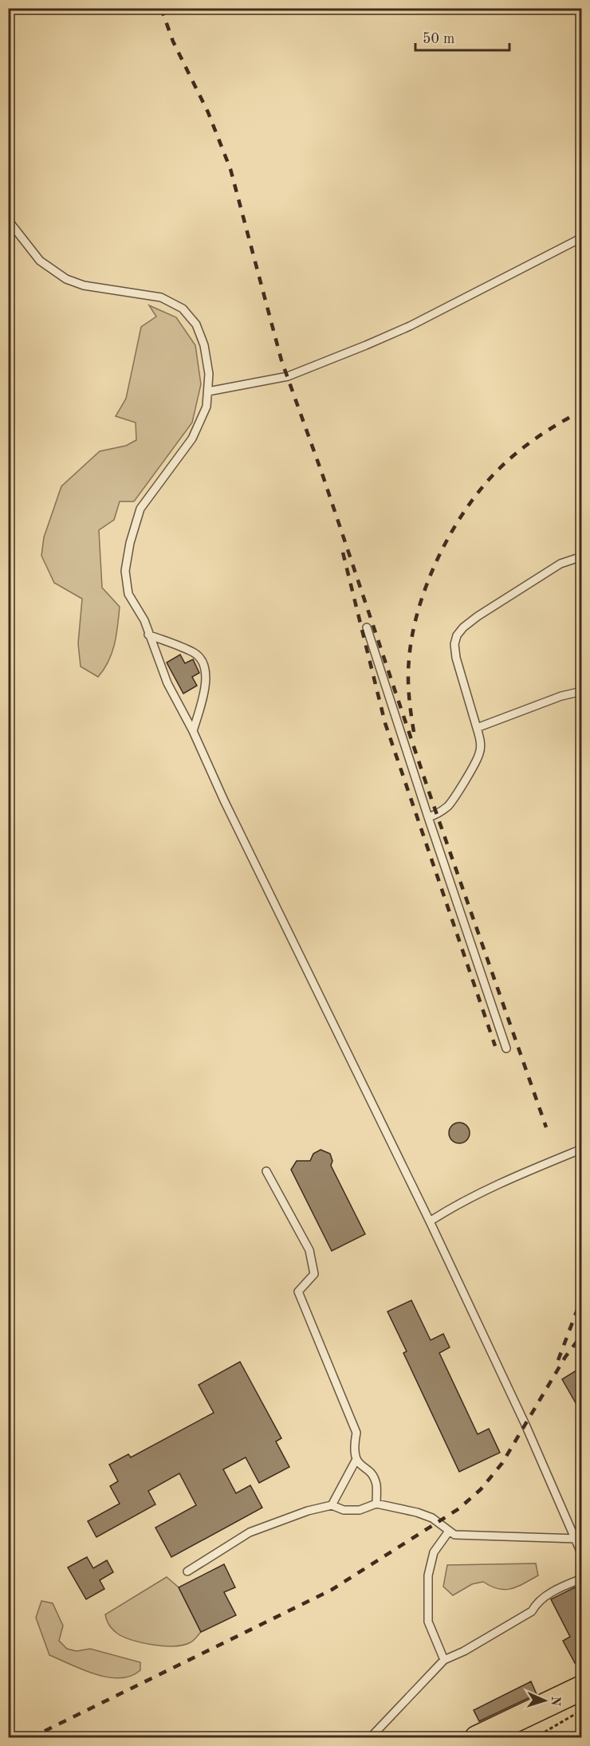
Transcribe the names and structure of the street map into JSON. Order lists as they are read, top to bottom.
{
  "scale_bar": "50 m",
  "north": "right"
}
